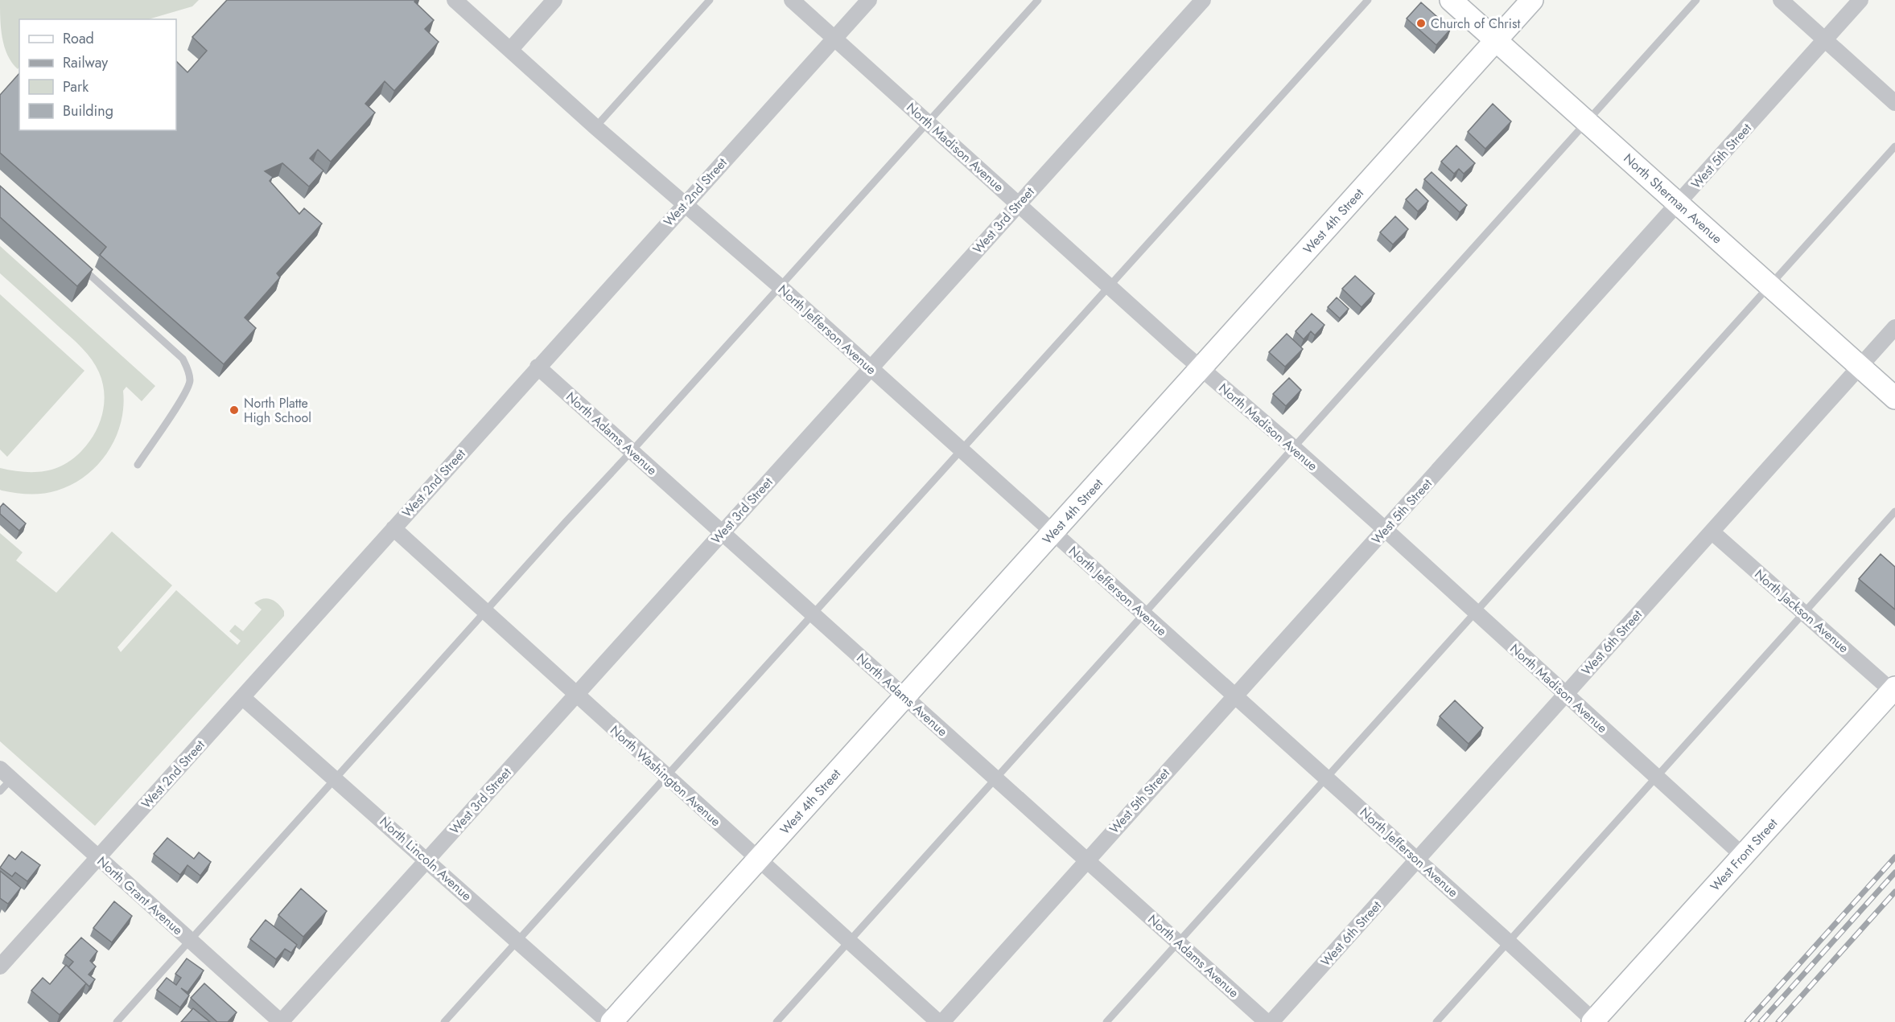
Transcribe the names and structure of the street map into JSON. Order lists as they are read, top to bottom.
{
  "streets": {
    "main road": ["North Sherman Avenue", "West 4th Street", "West Front Street"],
    "street": [
      "North Madison Avenue",
      "West 5th Street",
      "West 2nd Street",
      "West 3rd Street",
      "North Jefferson Avenue",
      "North Adams Avenue",
      "North Jackson Avenue",
      "West 6th Street",
      "North Washington Avenue",
      "North Lincoln Avenue",
      "North Grant Avenue"
    ]
  },
  "crossings": [
    ["North Madison Avenue", "West 5th Street"],
    ["North Madison Avenue", "West 2nd Street"],
    ["North Madison Avenue", "West 3rd Street"],
    ["North Madison Avenue", "West 4th Street"],
    ["North Madison Avenue", "West 6th Street"],
    ["North Madison Avenue", "West Front Street"],
    ["West 5th Street", "North Sherman Avenue"],
    ["West 5th Street", "North Jefferson Avenue"],
    ["West 5th Street", "North Adams Avenue"],
    ["West 2nd Street", "North Jefferson Avenue"],
    ["West 2nd Street", "North Adams Avenue"],
    ["West 2nd Street", "North Washington Avenue"],
    ["West 2nd Street", "North Lincoln Avenue"],
    ["West 2nd Street", "North Grant Avenue"],
    ["North Sherman Avenue", "West 4th Street"],
    ["North Sherman Avenue", "West 6th Street"],
    ["West 3rd Street", "North Jefferson Avenue"],
    ["West 3rd Street", "North Adams Avenue"],
    ["West 3rd Street", "North Washington Avenue"],
    ["West 3rd Street", "North Lincoln Avenue"],
    ["West 3rd Street", "North Grant Avenue"],
    ["West 4th Street", "North Jefferson Avenue"],
    ["West 4th Street", "North Adams Avenue"],
    ["West 4th Street", "North Washington Avenue"],
    ["West 4th Street", "North Lincoln Avenue"],
    ["North Jefferson Avenue", "West 6th Street"],
    ["North Jefferson Avenue", "West Front Street"],
    ["North Jackson Avenue", "West 6th Street"],
    ["North Jackson Avenue", "West Front Street"]
  ],
  "places": ["Church of Christ", "North Platte High School"],
  "legend": [
    "Road",
    "Railway",
    "Park",
    "Building"
  ]
}
